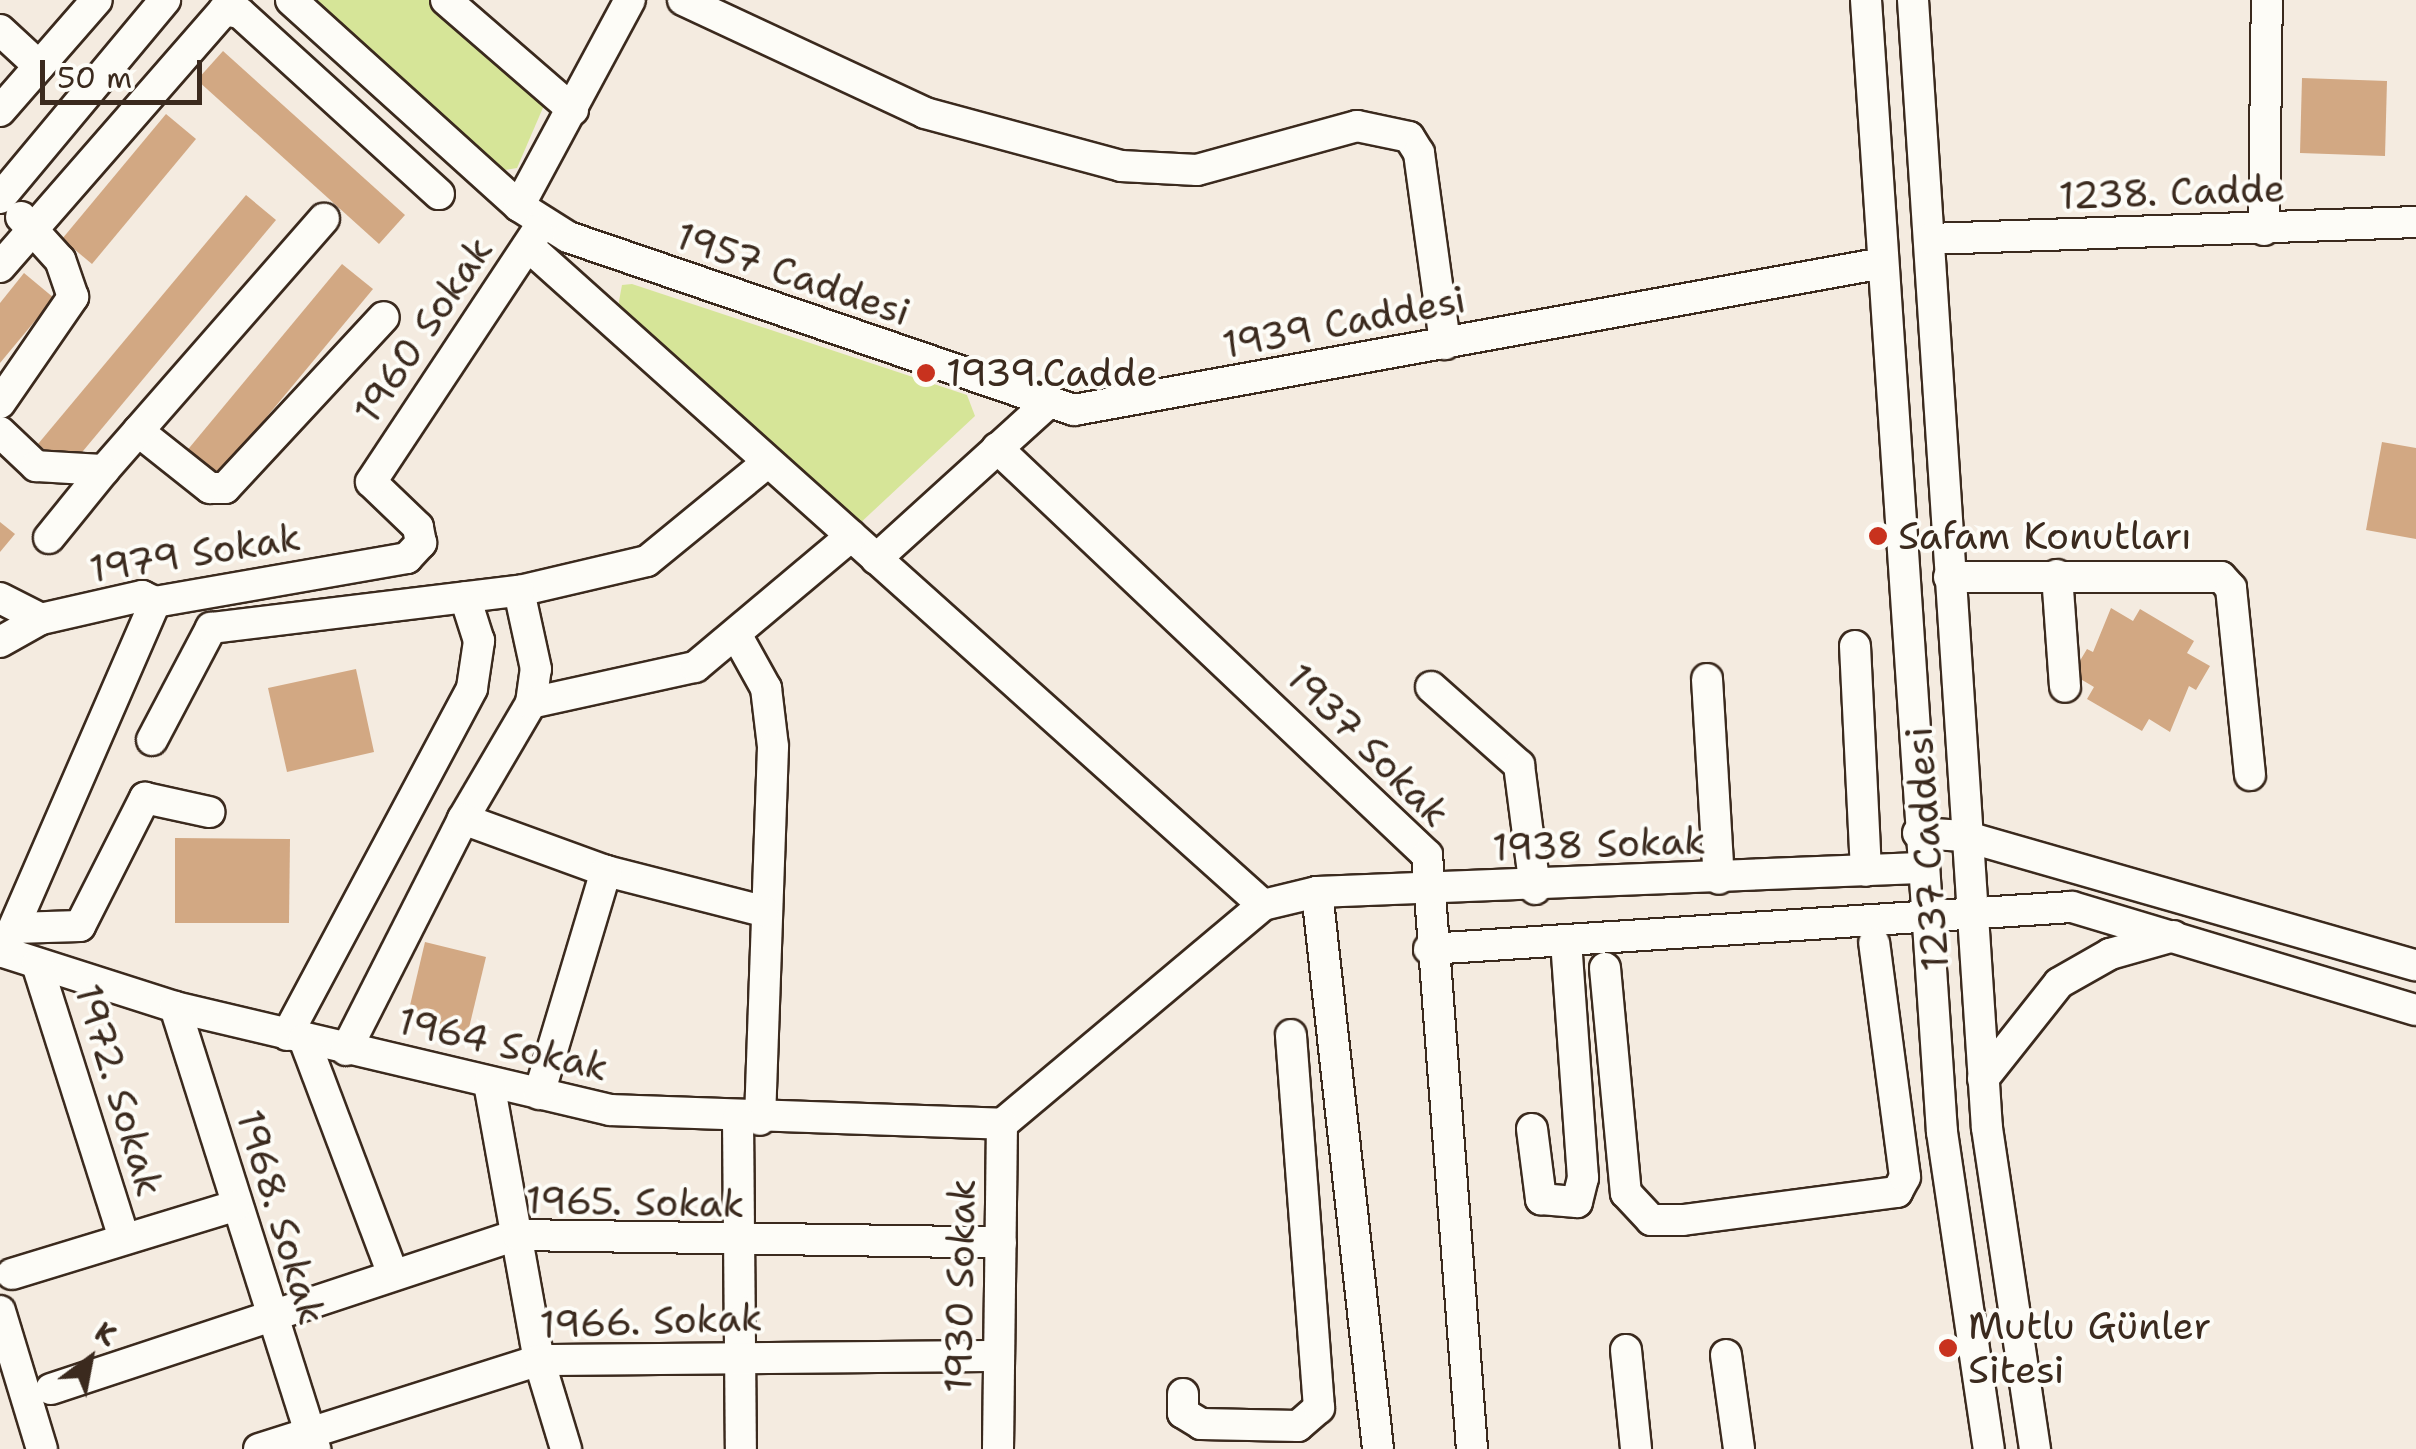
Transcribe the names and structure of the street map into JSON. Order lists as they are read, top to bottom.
{
  "streets": {
    "street": [
      "1238. Cadde",
      "1957 Caddesi",
      "1939 Caddesi",
      "1960 Sokak",
      "1979 Sokak",
      "1937 Sokak",
      "1938 Sokak",
      "1237 Caddesi",
      "1964 Sokak",
      "1972. Sokak",
      "1965. Sokak",
      "1968. Sokak",
      "1930 Sokak",
      "1966. Sokak"
    ]
  },
  "crossings": [
    ["1238. Cadde", "1237 Caddesi"],
    ["1957 Caddesi", "1939 Caddesi"],
    ["1957 Caddesi", "1960 Sokak"],
    ["1939 Caddesi", "1237 Caddesi"],
    ["1960 Sokak", "1979 Sokak"],
    ["1937 Sokak", "1938 Sokak"],
    ["1938 Sokak", "1237 Caddesi"],
    ["1938 Sokak", "1964 Sokak"],
    ["1938 Sokak", "1930 Sokak"],
    ["1964 Sokak", "1972. Sokak"],
    ["1964 Sokak", "1968. Sokak"],
    ["1964 Sokak", "1930 Sokak"],
    ["1965. Sokak", "1968. Sokak"],
    ["1965. Sokak", "1930 Sokak"],
    ["1968. Sokak", "1966. Sokak"],
    ["1930 Sokak", "1966. Sokak"]
  ],
  "places": ["1939.Cadde", "Safam Konutları", "Mutlu Günler Sitesi"],
  "scale_bar": "50 m",
  "north": "top right"
}
